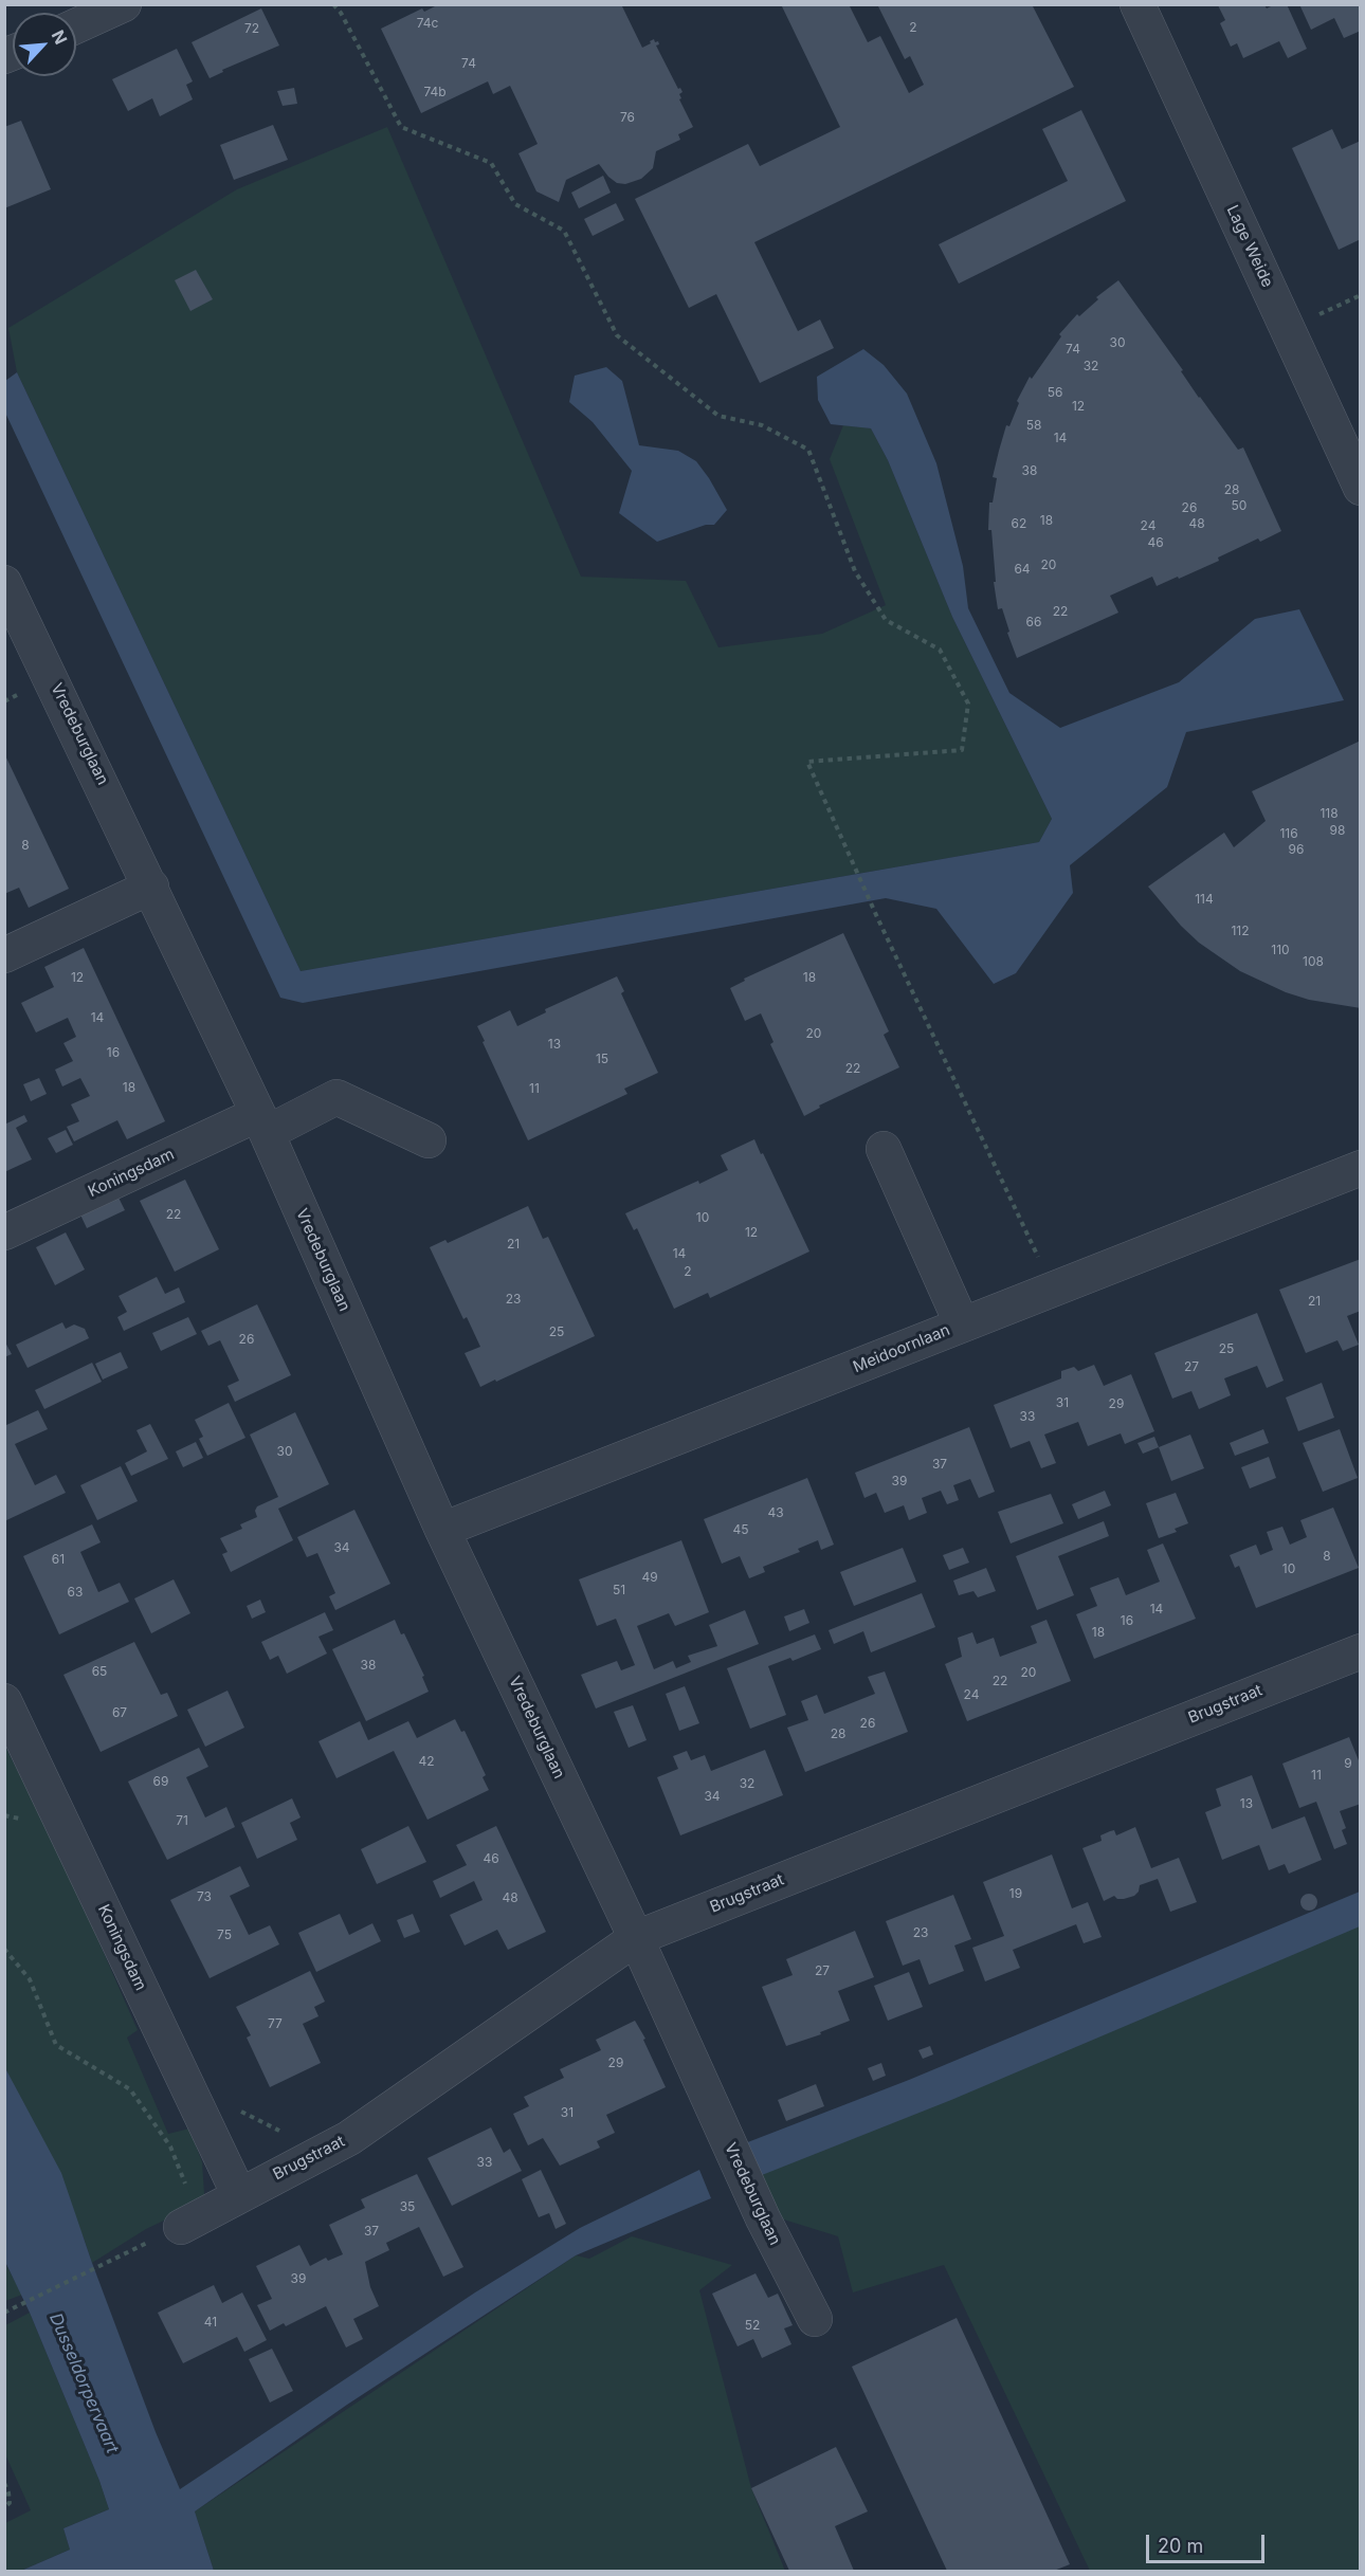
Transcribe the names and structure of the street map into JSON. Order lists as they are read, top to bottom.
{
  "streets": {
    "street": [
      "Lage Weide",
      "Vredeburglaan",
      "Koningsdam",
      "Meidoornlaan",
      "Brugstraat"
    ]
  },
  "crossings": [
    ["Vredeburglaan", "Koningsdam"],
    ["Vredeburglaan", "Meidoornlaan"],
    ["Vredeburglaan", "Brugstraat"],
    ["Koningsdam", "Brugstraat"]
  ],
  "water": ["Dusseldorpervaart"],
  "house_numbers": [
    "74c",
    "2",
    "72",
    "74",
    "74b",
    "76",
    "30",
    "74",
    "32",
    "56",
    "12",
    "58",
    "14",
    "38",
    "28",
    "50",
    "26",
    "18",
    "62",
    "48",
    "24",
    "46",
    "20",
    "64",
    "22",
    "66",
    "118",
    "98",
    "116",
    "8",
    "96",
    "114",
    "112",
    "110",
    "108",
    "12",
    "18",
    "14",
    "20",
    "13",
    "16",
    "15",
    "22",
    "18",
    "11",
    "22",
    "10",
    "12",
    "21",
    "14",
    "2",
    "23",
    "21",
    "25",
    "26",
    "25",
    "27",
    "31",
    "29",
    "33",
    "30",
    "37",
    "39",
    "43",
    "45",
    "34",
    "8",
    "61",
    "10",
    "49",
    "51",
    "63",
    "14",
    "16",
    "18",
    "38",
    "65",
    "20",
    "22",
    "24",
    "67",
    "26",
    "28",
    "42",
    "9",
    "11",
    "69",
    "32",
    "34",
    "13",
    "71",
    "46",
    "19",
    "73",
    "48",
    "23",
    "75",
    "27",
    "77",
    "29",
    "31",
    "33",
    "35",
    "37",
    "39",
    "41",
    "52"
  ],
  "scale_bar": "20 m",
  "north": "top right"
}
